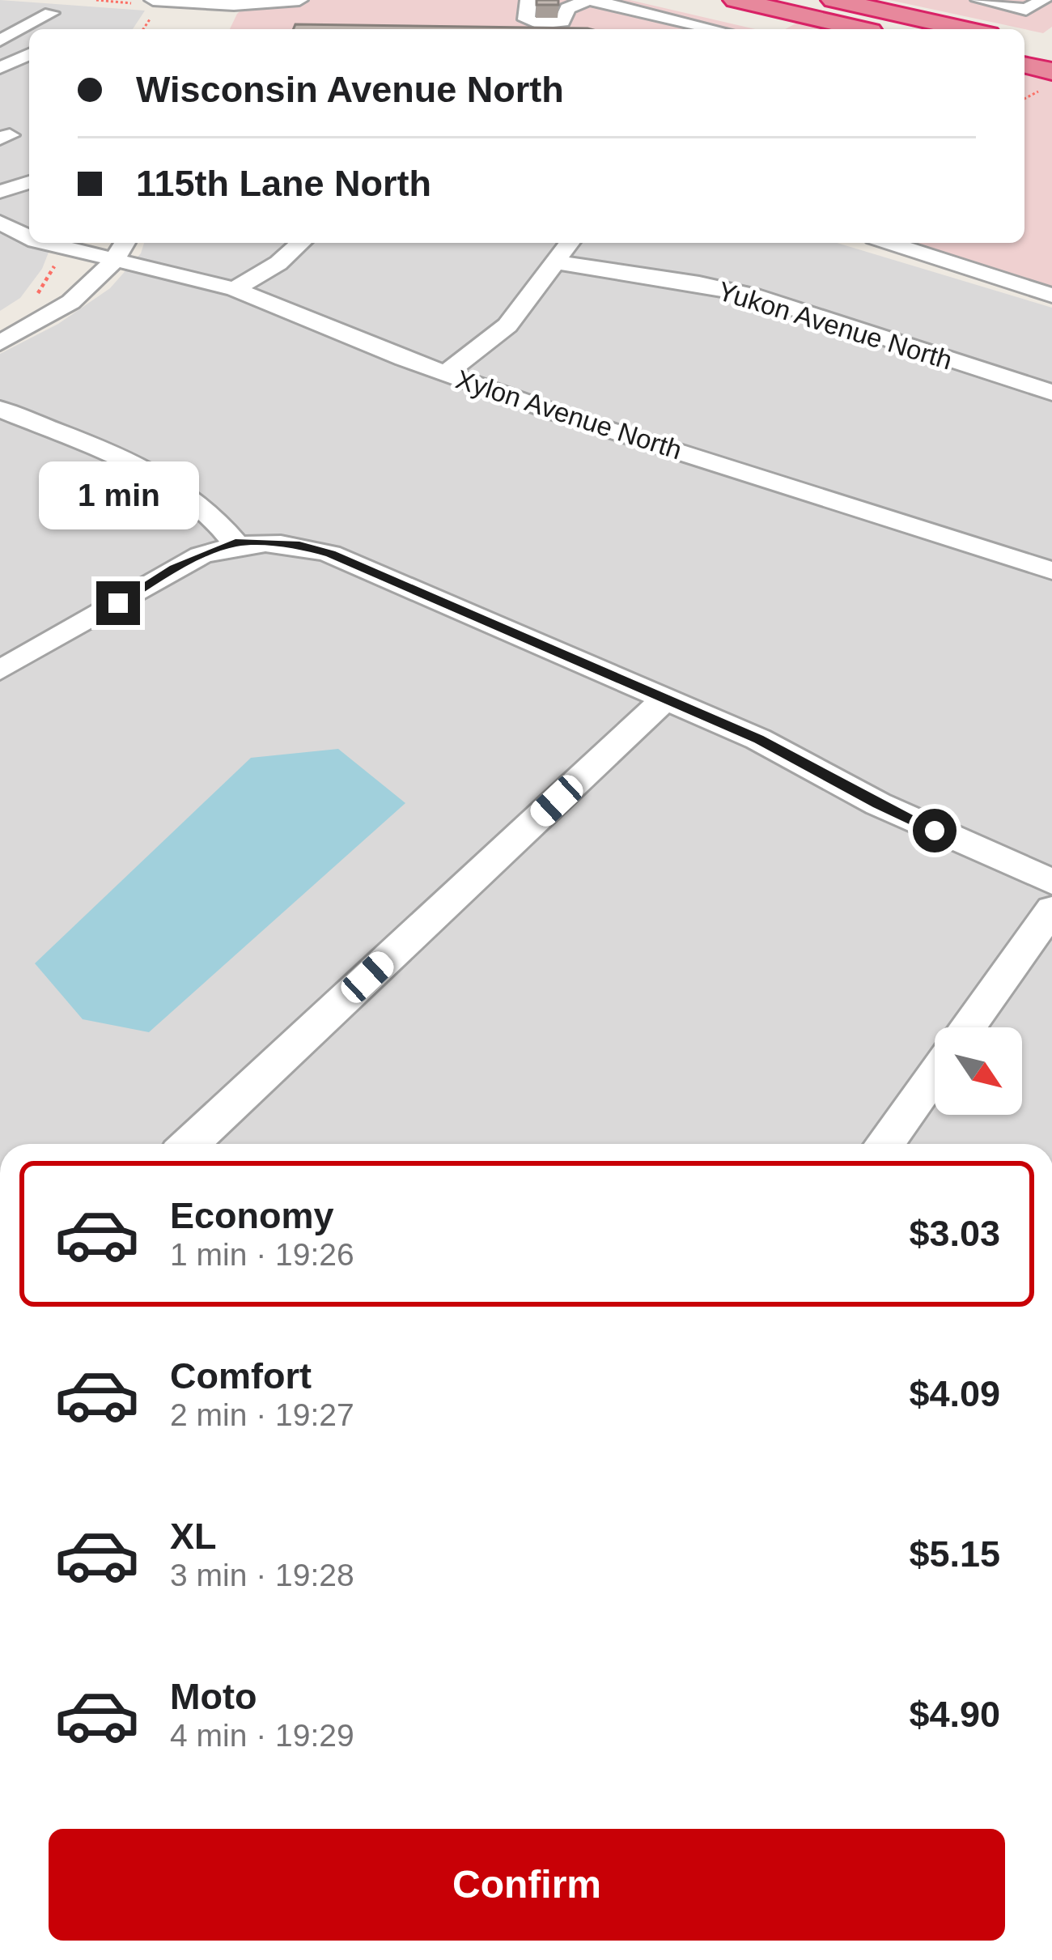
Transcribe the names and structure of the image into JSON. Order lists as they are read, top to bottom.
{
  "streets": {
    "street": ["Yukon Avenue North", "Xylon Avenue North"]
  },
  "north": "bottom right",
  "page": {
    "banner": ["Wisconsin Avenue North", "115th Lane North"],
    "bubble": "1 min",
    "list": [
      {
        "name": "Economy",
        "note": "1 min · 19:26",
        "value": "$3.03"
      },
      {
        "name": "Comfort",
        "note": "2 min · 19:27",
        "value": "$4.09"
      },
      {
        "name": "XL",
        "note": "3 min · 19:28",
        "value": "$5.15"
      },
      {
        "name": "Moto",
        "note": "4 min · 19:29",
        "value": "$4.90"
      }
    ],
    "buttons": "Confirm"
  }
}
